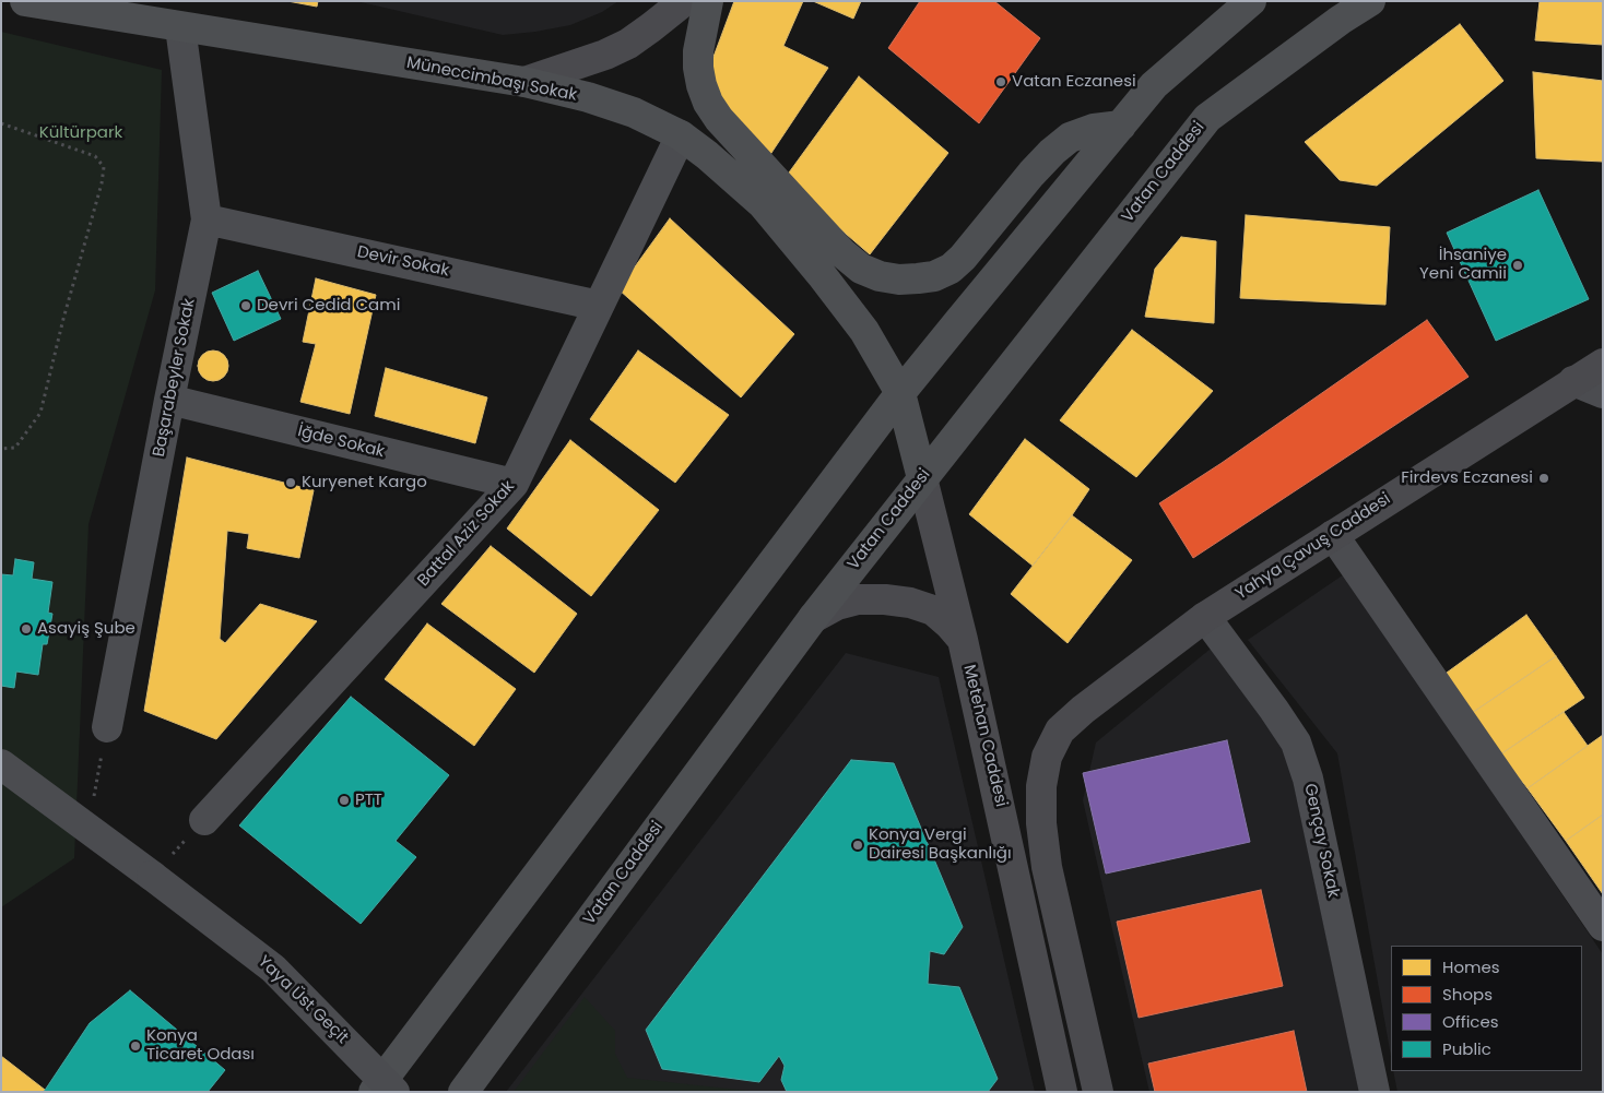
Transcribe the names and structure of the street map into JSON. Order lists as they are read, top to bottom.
{
  "streets": {
    "main road": ["Müneccimbaşı Sokak", "Vatan Caddesi"],
    "street": [
      "Devir Sokak",
      "Başarabeyler Sokak",
      "İğde Sokak",
      "Battal Aziz Sokak",
      "Yahya Çavuş Caddesi",
      "Metehan Caddesi",
      "Gençay Sokak",
      "Yaya Üst Geçit"
    ]
  },
  "crossings": [
    ["Müneccimbaşı Sokak", "Vatan Caddesi"],
    ["Müneccimbaşı Sokak", "Başarabeyler Sokak"],
    ["Müneccimbaşı Sokak", "Battal Aziz Sokak"],
    ["Müneccimbaşı Sokak", "Metehan Caddesi"],
    ["Vatan Caddesi", "Metehan Caddesi"],
    ["Devir Sokak", "Başarabeyler Sokak"],
    ["Devir Sokak", "Battal Aziz Sokak"],
    ["Başarabeyler Sokak", "İğde Sokak"],
    ["İğde Sokak", "Battal Aziz Sokak"],
    ["Yahya Çavuş Caddesi", "Gençay Sokak"]
  ],
  "parks": ["Kültürpark"],
  "places": [
    "Vatan Eczanesi",
    "İhsaniye Yeni Camii",
    "Devri Cedid Cami",
    "Firdevs Eczanesi",
    "Kuryenet Kargo",
    "Asayiş Şube",
    "PTT",
    "Konya Vergi Dairesi Başkanlığı",
    "Konya Ticaret Odası"
  ],
  "legend": [
    "Homes",
    "Shops",
    "Offices",
    "Public"
  ]
}
